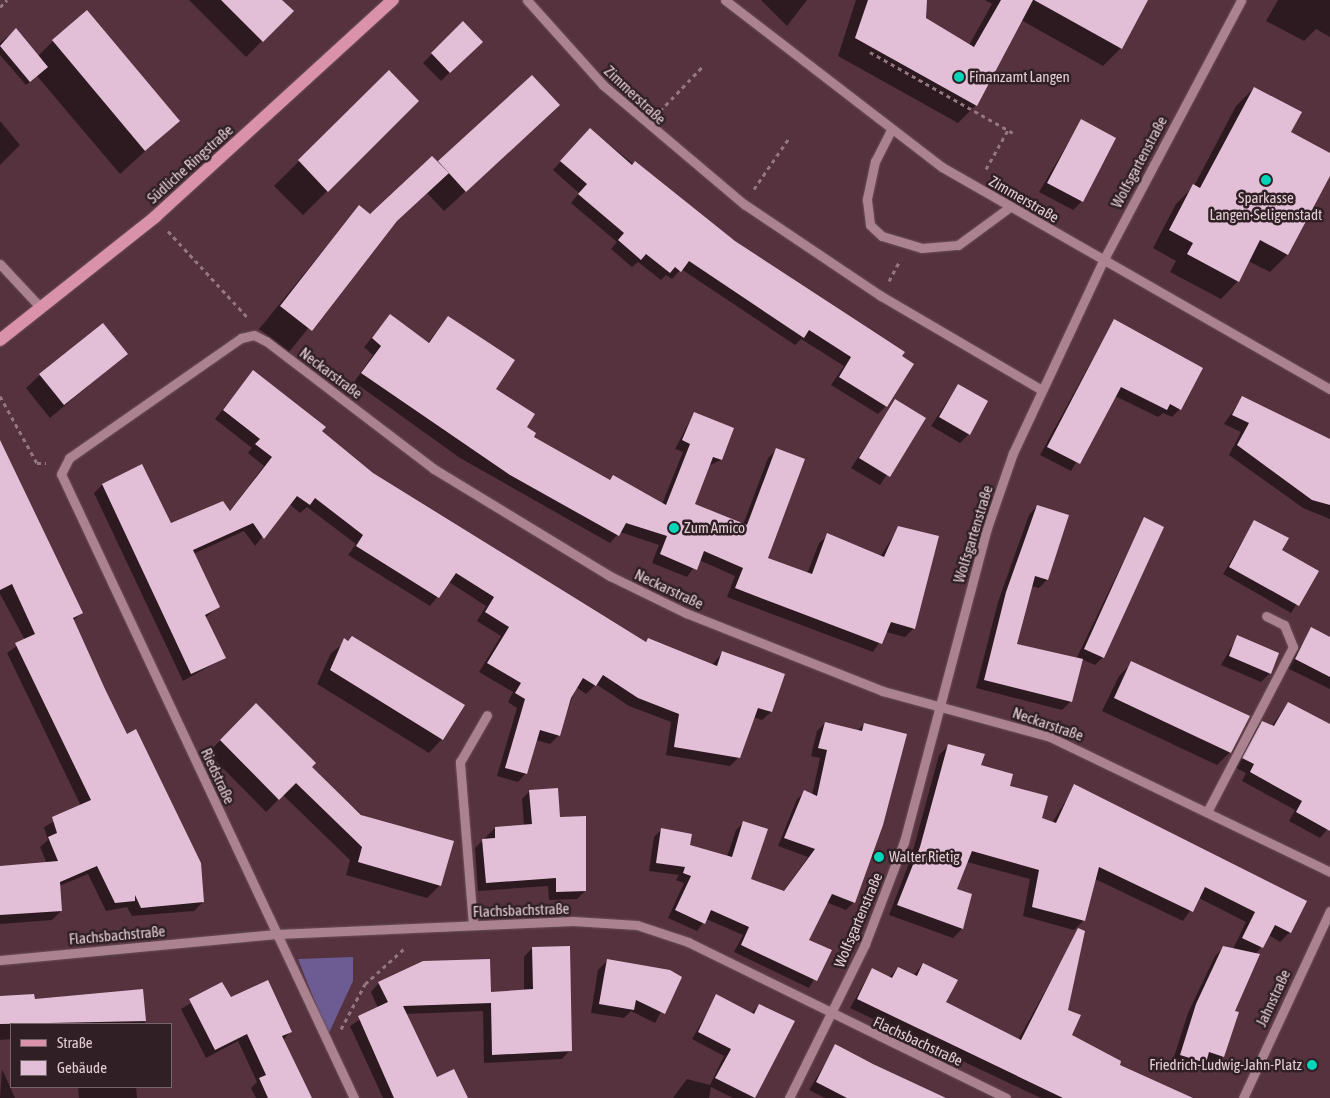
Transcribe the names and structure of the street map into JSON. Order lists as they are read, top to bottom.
{
  "streets": {
    "main road": ["Südliche Ringstraße"],
    "street": [
      "Zimmerstraße",
      "Wolfsgartenstraße",
      "Neckarstraße",
      "Riedstraße",
      "Flachsbachstraße",
      "Jahnstraße"
    ]
  },
  "crossings": [
    ["Zimmerstraße", "Wolfsgartenstraße"],
    ["Wolfsgartenstraße", "Neckarstraße"],
    ["Wolfsgartenstraße", "Flachsbachstraße"],
    ["Riedstraße", "Flachsbachstraße"]
  ],
  "places": [
    "Finanzamt Langen",
    "Sparkasse Langen-Seligenstadt",
    "Zum Amico",
    "Walter Rietig",
    "Friedrich-Ludwig-Jahn-Platz"
  ],
  "legend": ["Straße", "Gebäude"]
}
